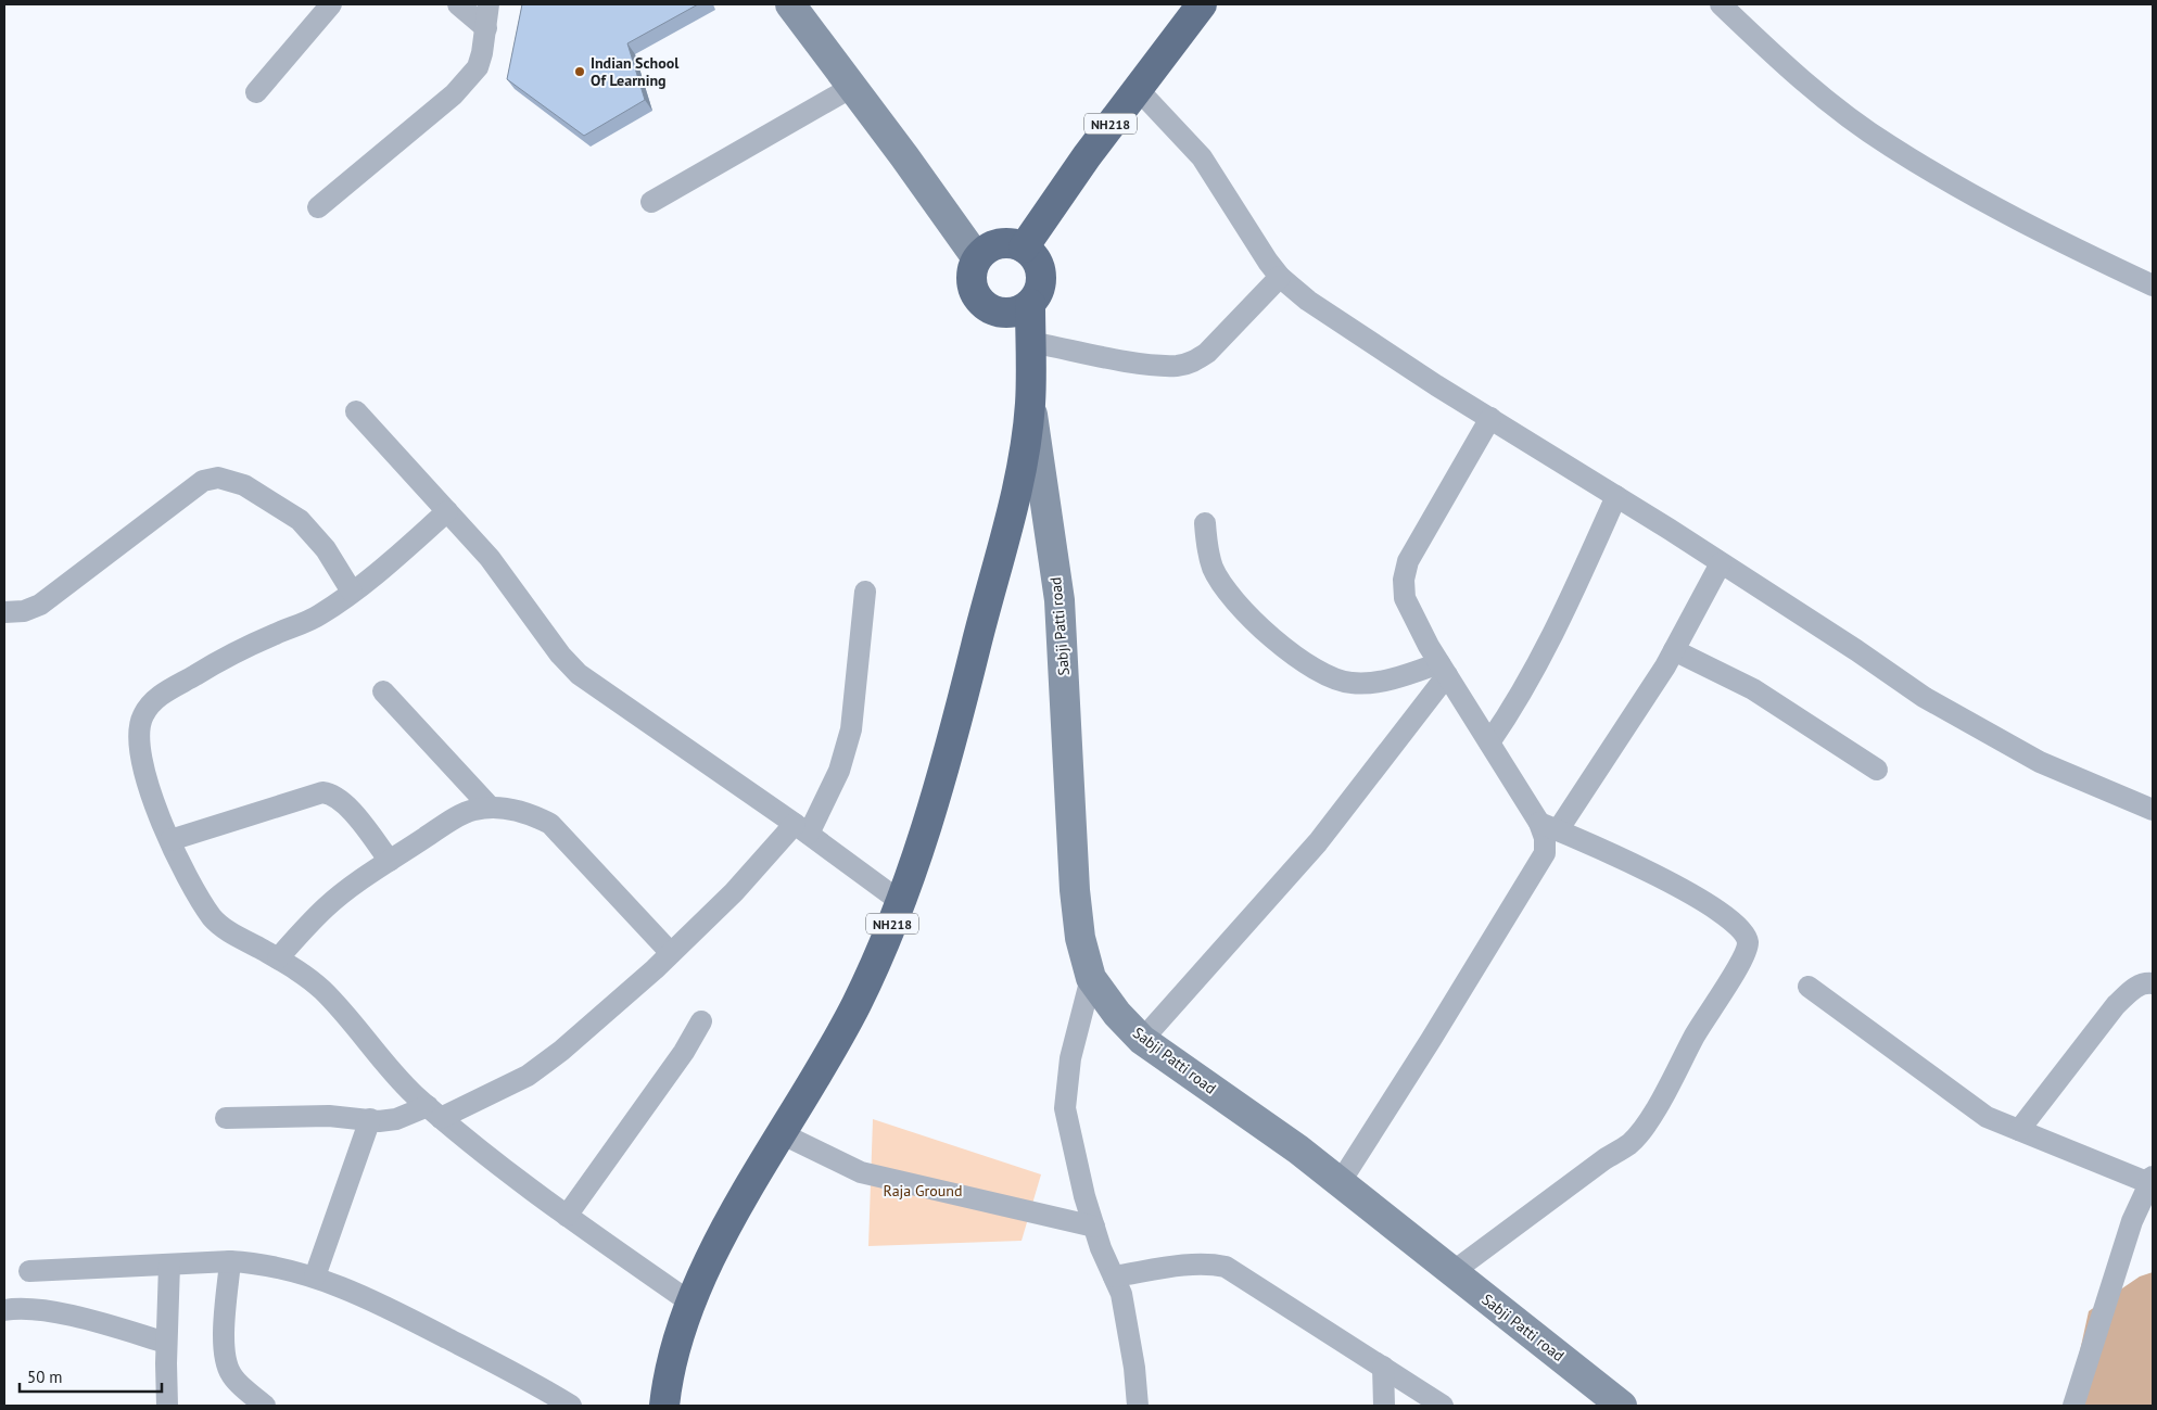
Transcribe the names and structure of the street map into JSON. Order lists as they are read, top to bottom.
{
  "streets": {
    "highway": ["NH218"],
    "main road": ["Sabji Patti road"]
  },
  "crossings": [
    ["NH218", "Sabji Patti road"]
  ],
  "parks": ["Raja Ground"],
  "places": ["Indian School Of Learning"],
  "scale_bar": "50 m"
}
